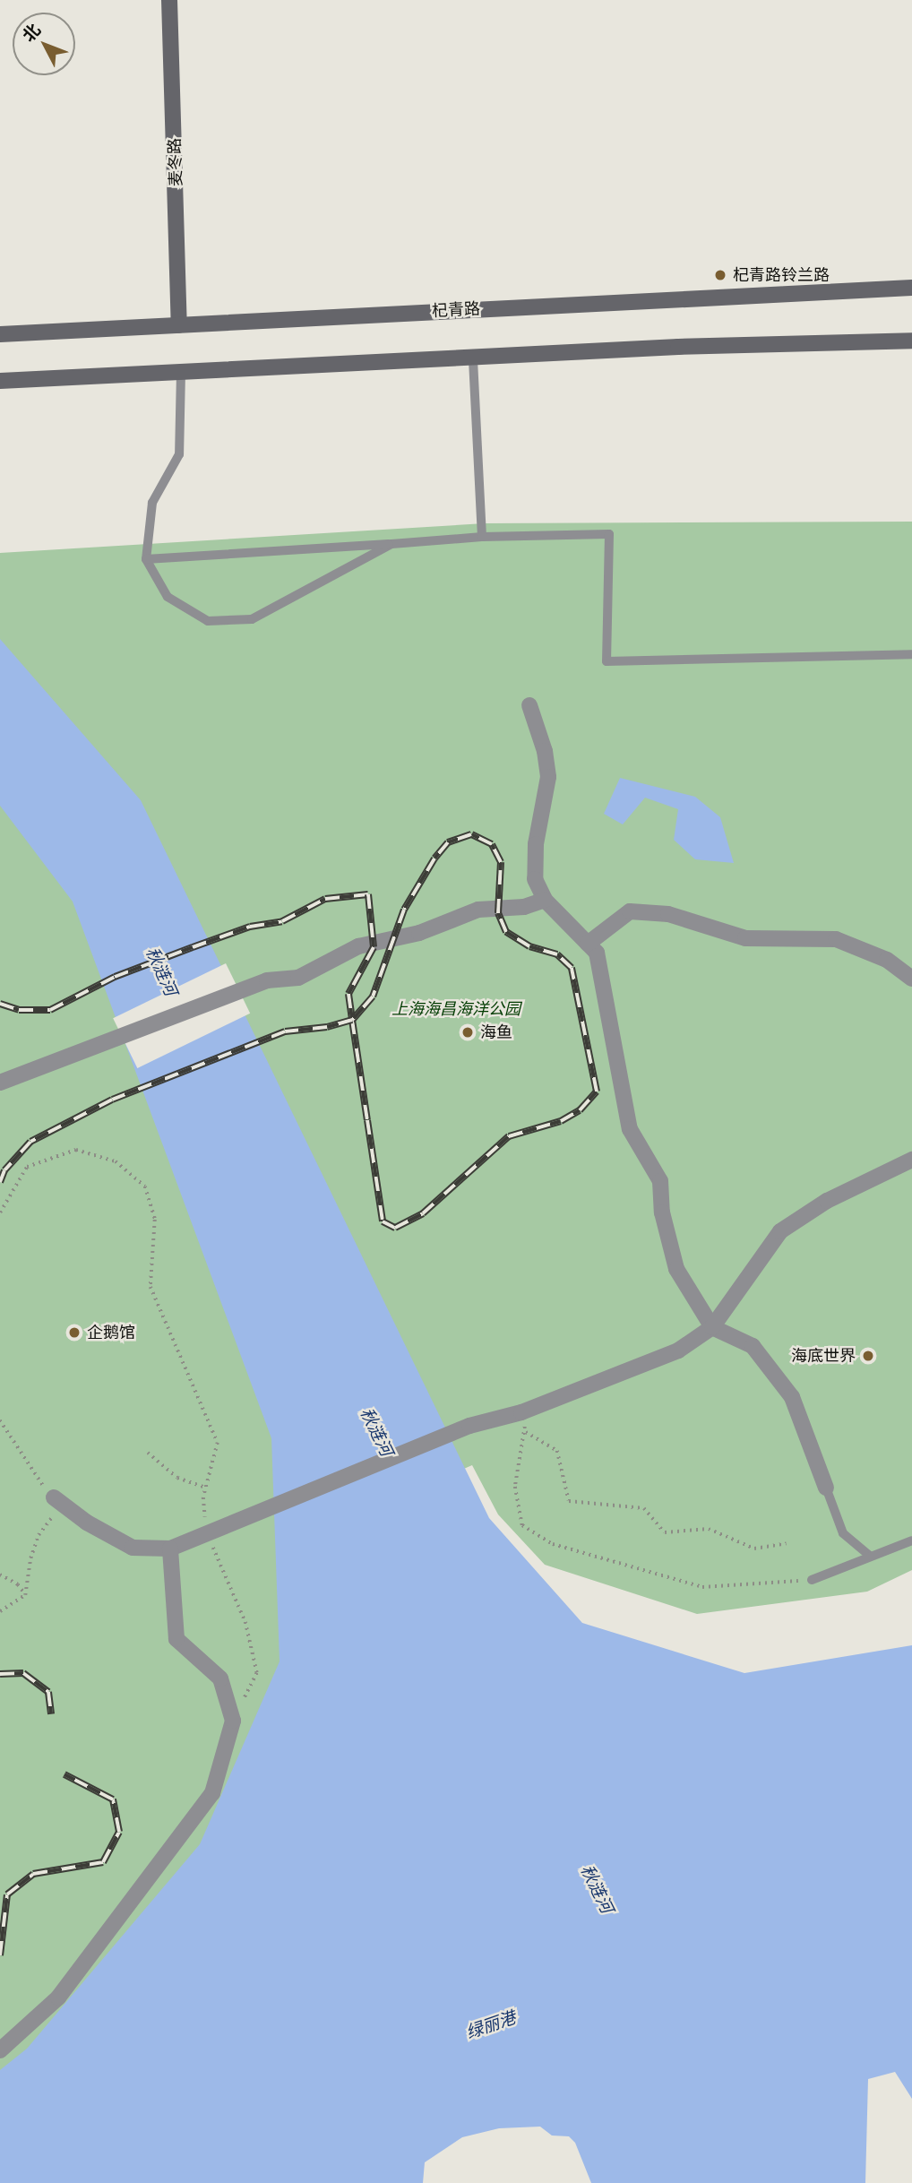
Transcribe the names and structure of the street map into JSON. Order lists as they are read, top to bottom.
{
  "streets": {
    "main road": ["麦冬路", "杞青路"]
  },
  "crossings": [
    ["麦冬路", "杞青路"]
  ],
  "water": ["秋涟河", "绿丽港"],
  "parks": ["上海海昌海洋公园"],
  "places": [
    "杞青路铃兰路",
    "海鱼",
    "企鹅馆",
    "海底世界"
  ],
  "north": "top left"
}
